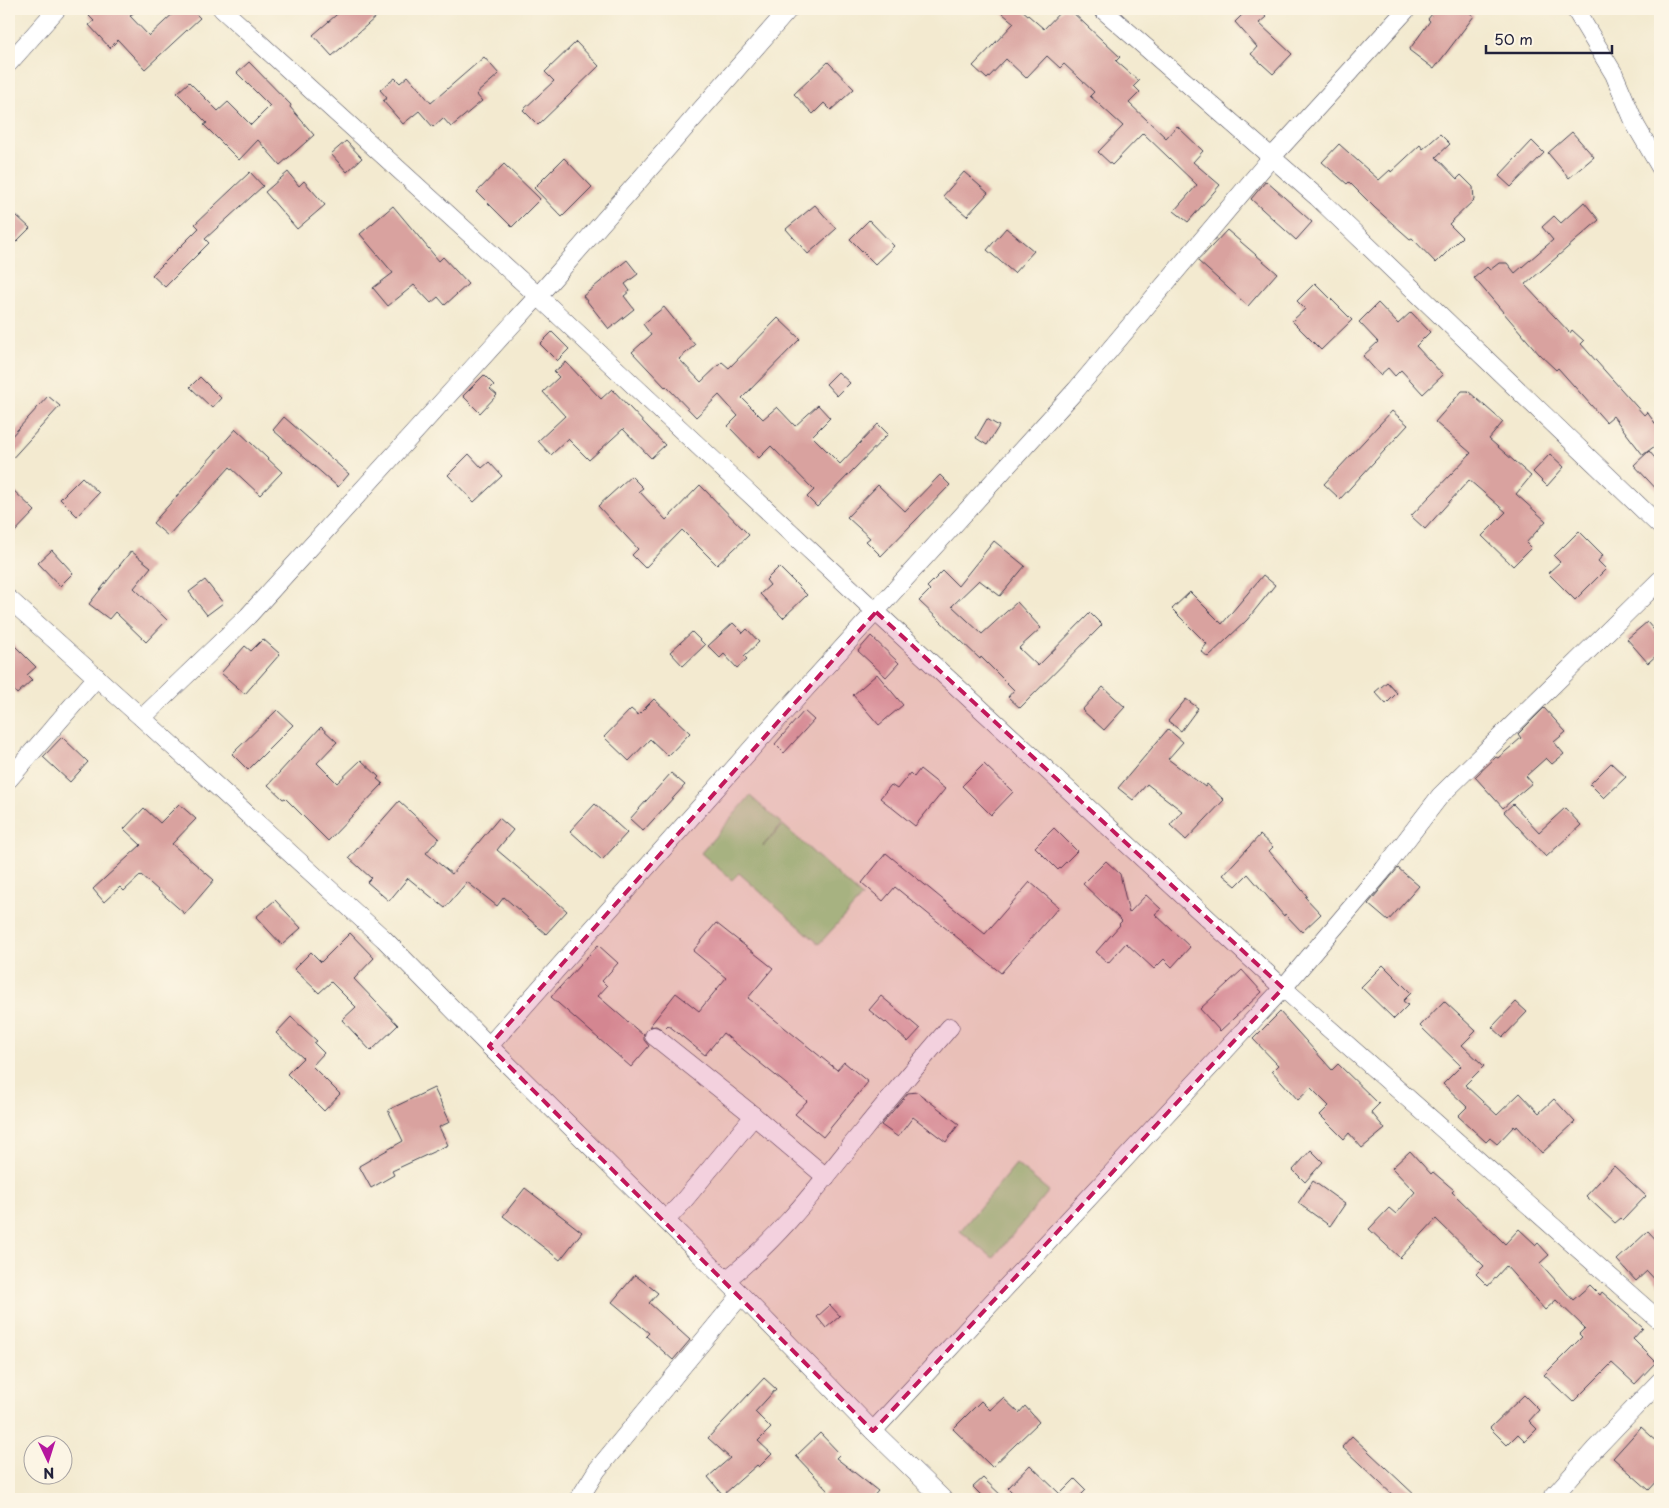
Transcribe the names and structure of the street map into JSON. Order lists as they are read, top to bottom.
{
  "scale_bar": "50 m",
  "north": "bottom"
}
